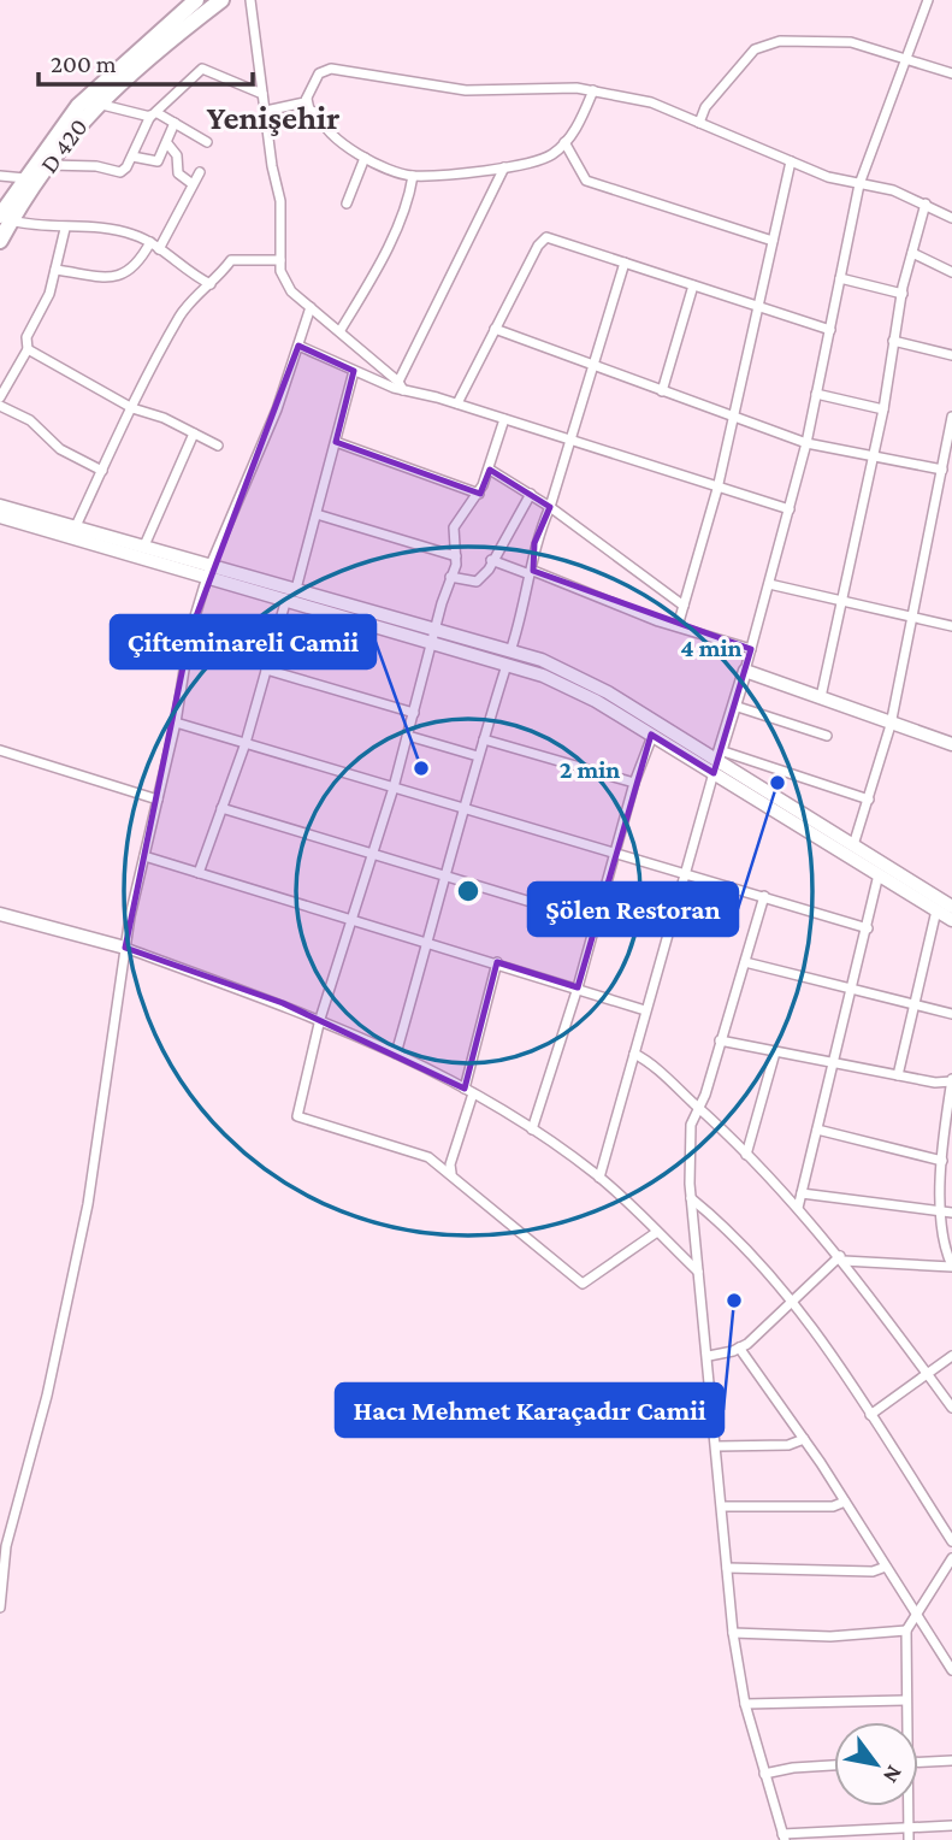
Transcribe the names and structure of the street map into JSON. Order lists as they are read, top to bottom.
{
  "streets": {
    "highway": ["D 420"]
  },
  "districts": ["Yenişehir"],
  "places": ["Çifteminareli Camii", "Şölen Restoran", "Hacı Mehmet Karaçadır Camii"],
  "scale_bar": "200 m",
  "north": "bottom right",
  "rings": ["4 min", "2 min"]
}
